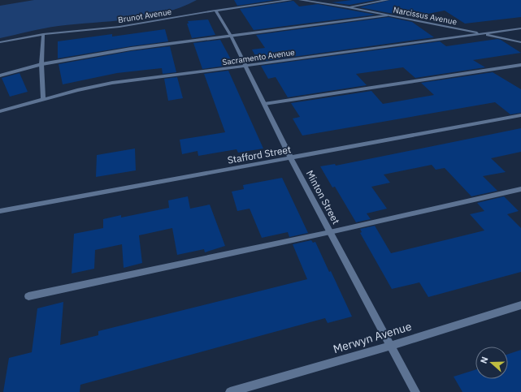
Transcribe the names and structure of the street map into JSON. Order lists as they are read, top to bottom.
{
  "streets": {
    "street": [
      "Brunot Avenue",
      "Narcissus Avenue",
      "Sacramento Avenue",
      "Stafford Street",
      "Minton Street",
      "Merwyn Avenue"
    ]
  },
  "crossings": [
    ["Brunot Avenue", "Minton Street"],
    ["Narcissus Avenue", "Sacramento Avenue"],
    ["Sacramento Avenue", "Minton Street"],
    ["Stafford Street", "Minton Street"],
    ["Minton Street", "Merwyn Avenue"]
  ],
  "north": "left"
}
